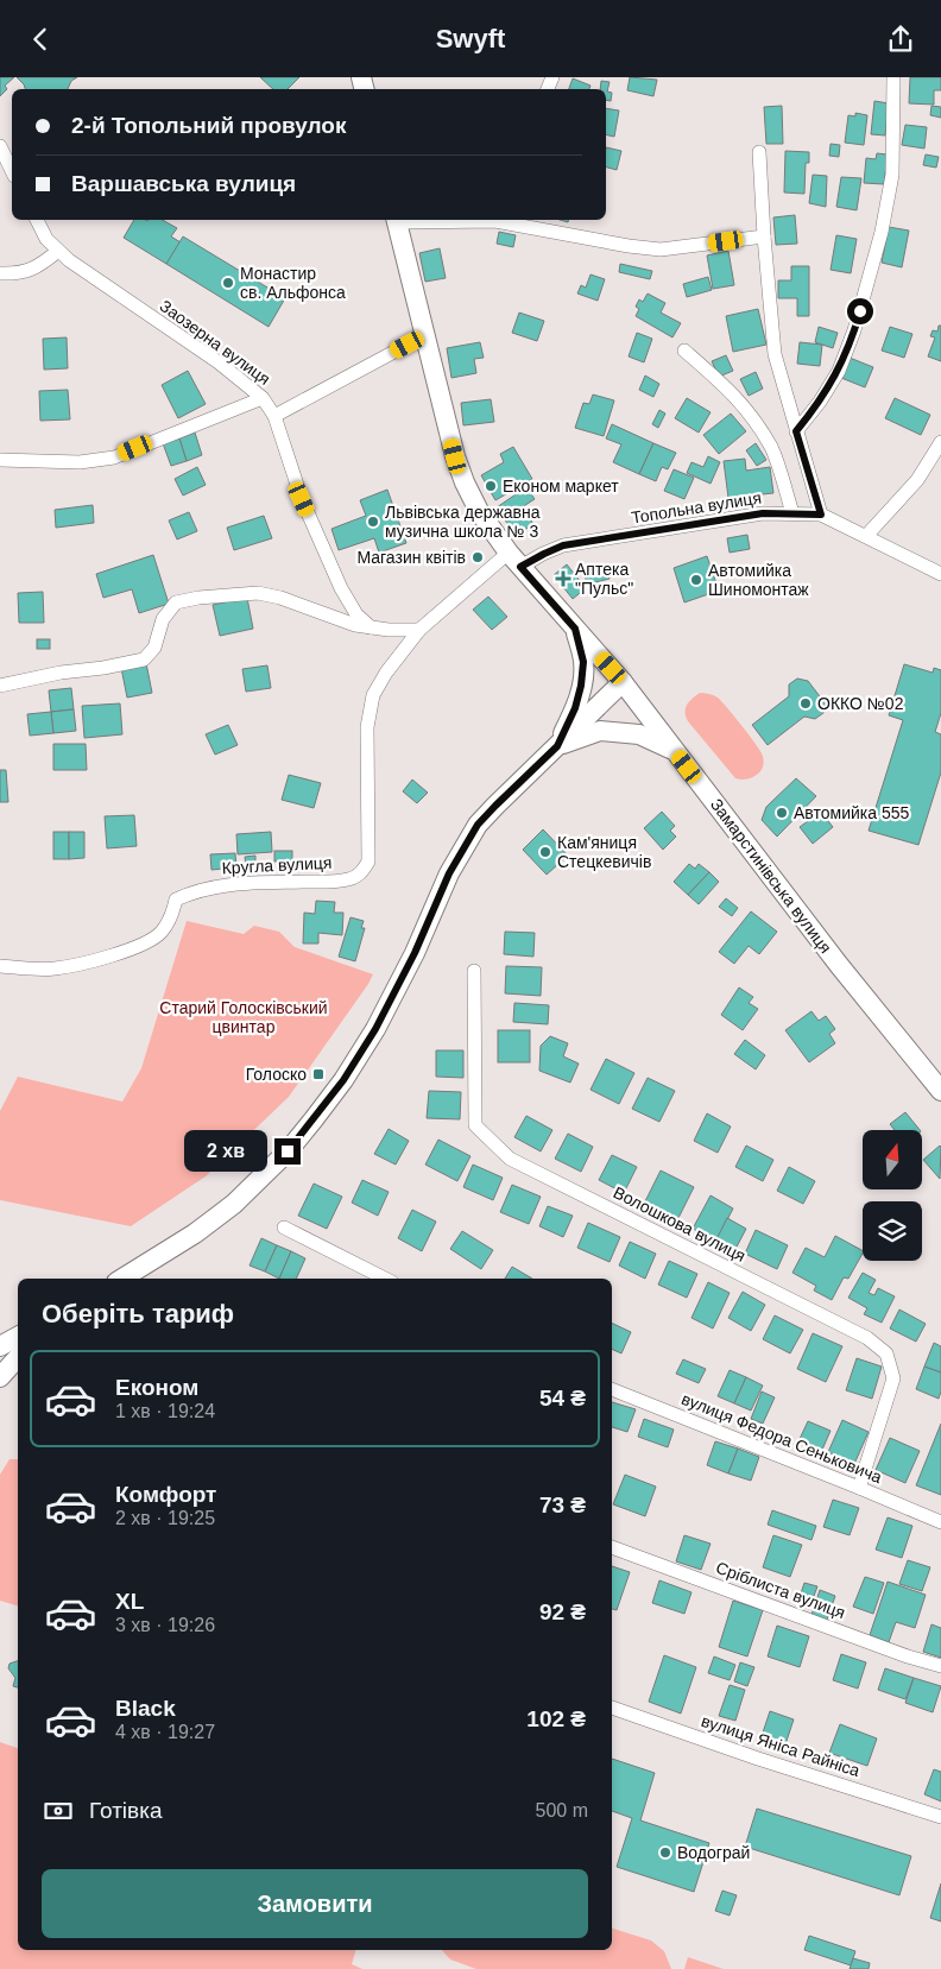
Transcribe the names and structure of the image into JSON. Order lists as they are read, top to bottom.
{
  "streets": {
    "main road": ["Замарстинівська вулиця"],
    "street": [
      "Заозерна вулиця",
      "Топольна вулиця",
      "Кругла вулиця",
      "Волошкова вулиця",
      "вулиця Федора Сеньковича",
      "Сріблиста вулиця",
      "вулиця Яніса Райніса"
    ]
  },
  "crossings": [
    ["Топольна вулиця", "Кругла вулиця"],
    ["Топольна вулиця", "Замарстинівська вулиця"],
    ["Кругла вулиця", "Замарстинівська вулиця"],
    ["Волошкова вулиця", "вулиця Федора Сеньковича"]
  ],
  "parks": ["Старий Голосківський цвинтар"],
  "places": {
    "other": [
      "Монастир св. Альфонса",
      "Економ маркет",
      "Львівська державна музична школа № 3",
      "Магазин квітів",
      "Автомийка Шиномонтаж",
      "ОККО №02",
      "Автомийка 555",
      "Кам'яниця Стецкевичів",
      "Водограй"
    ],
    "health": ["Аптека \"Пульс\""],
    "transit": ["Голоско"]
  },
  "north": "top",
  "page": {
    "header": "Swyft",
    "banner": ["2-й Топольний провулок", "Варшавська вулиця"],
    "bubble": "2 хв",
    "heading": "Оберіть тариф",
    "list": [
      {
        "name": "Економ",
        "note": "1 хв · 19:24",
        "value": "54 ₴"
      },
      {
        "name": "Комфорт",
        "note": "2 хв · 19:25",
        "value": "73 ₴"
      },
      {
        "name": "XL",
        "note": "3 хв · 19:26",
        "value": "92 ₴"
      },
      {
        "name": "Black",
        "note": "4 хв · 19:27",
        "value": "102 ₴"
      }
    ],
    "pay": ["Готівка", "500 m"],
    "buttons": "Замовити"
  }
}
